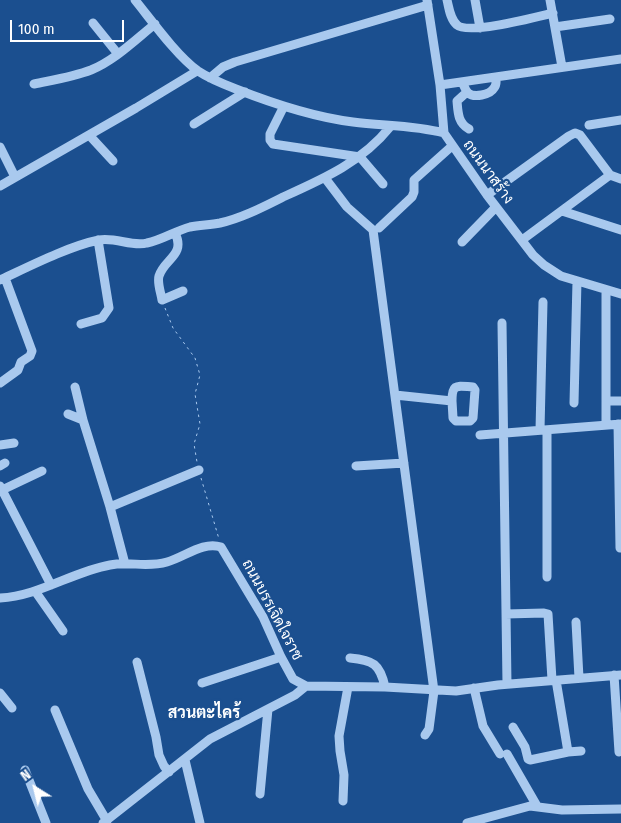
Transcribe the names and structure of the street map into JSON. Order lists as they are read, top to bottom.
{
  "streets": {
    "street": ["ถนนนาสร้าง", "ถนนบรรเจิดใจราช"]
  },
  "districts": ["สวนตะไคร้"],
  "scale_bar": "100 m",
  "north": "top left"
}
